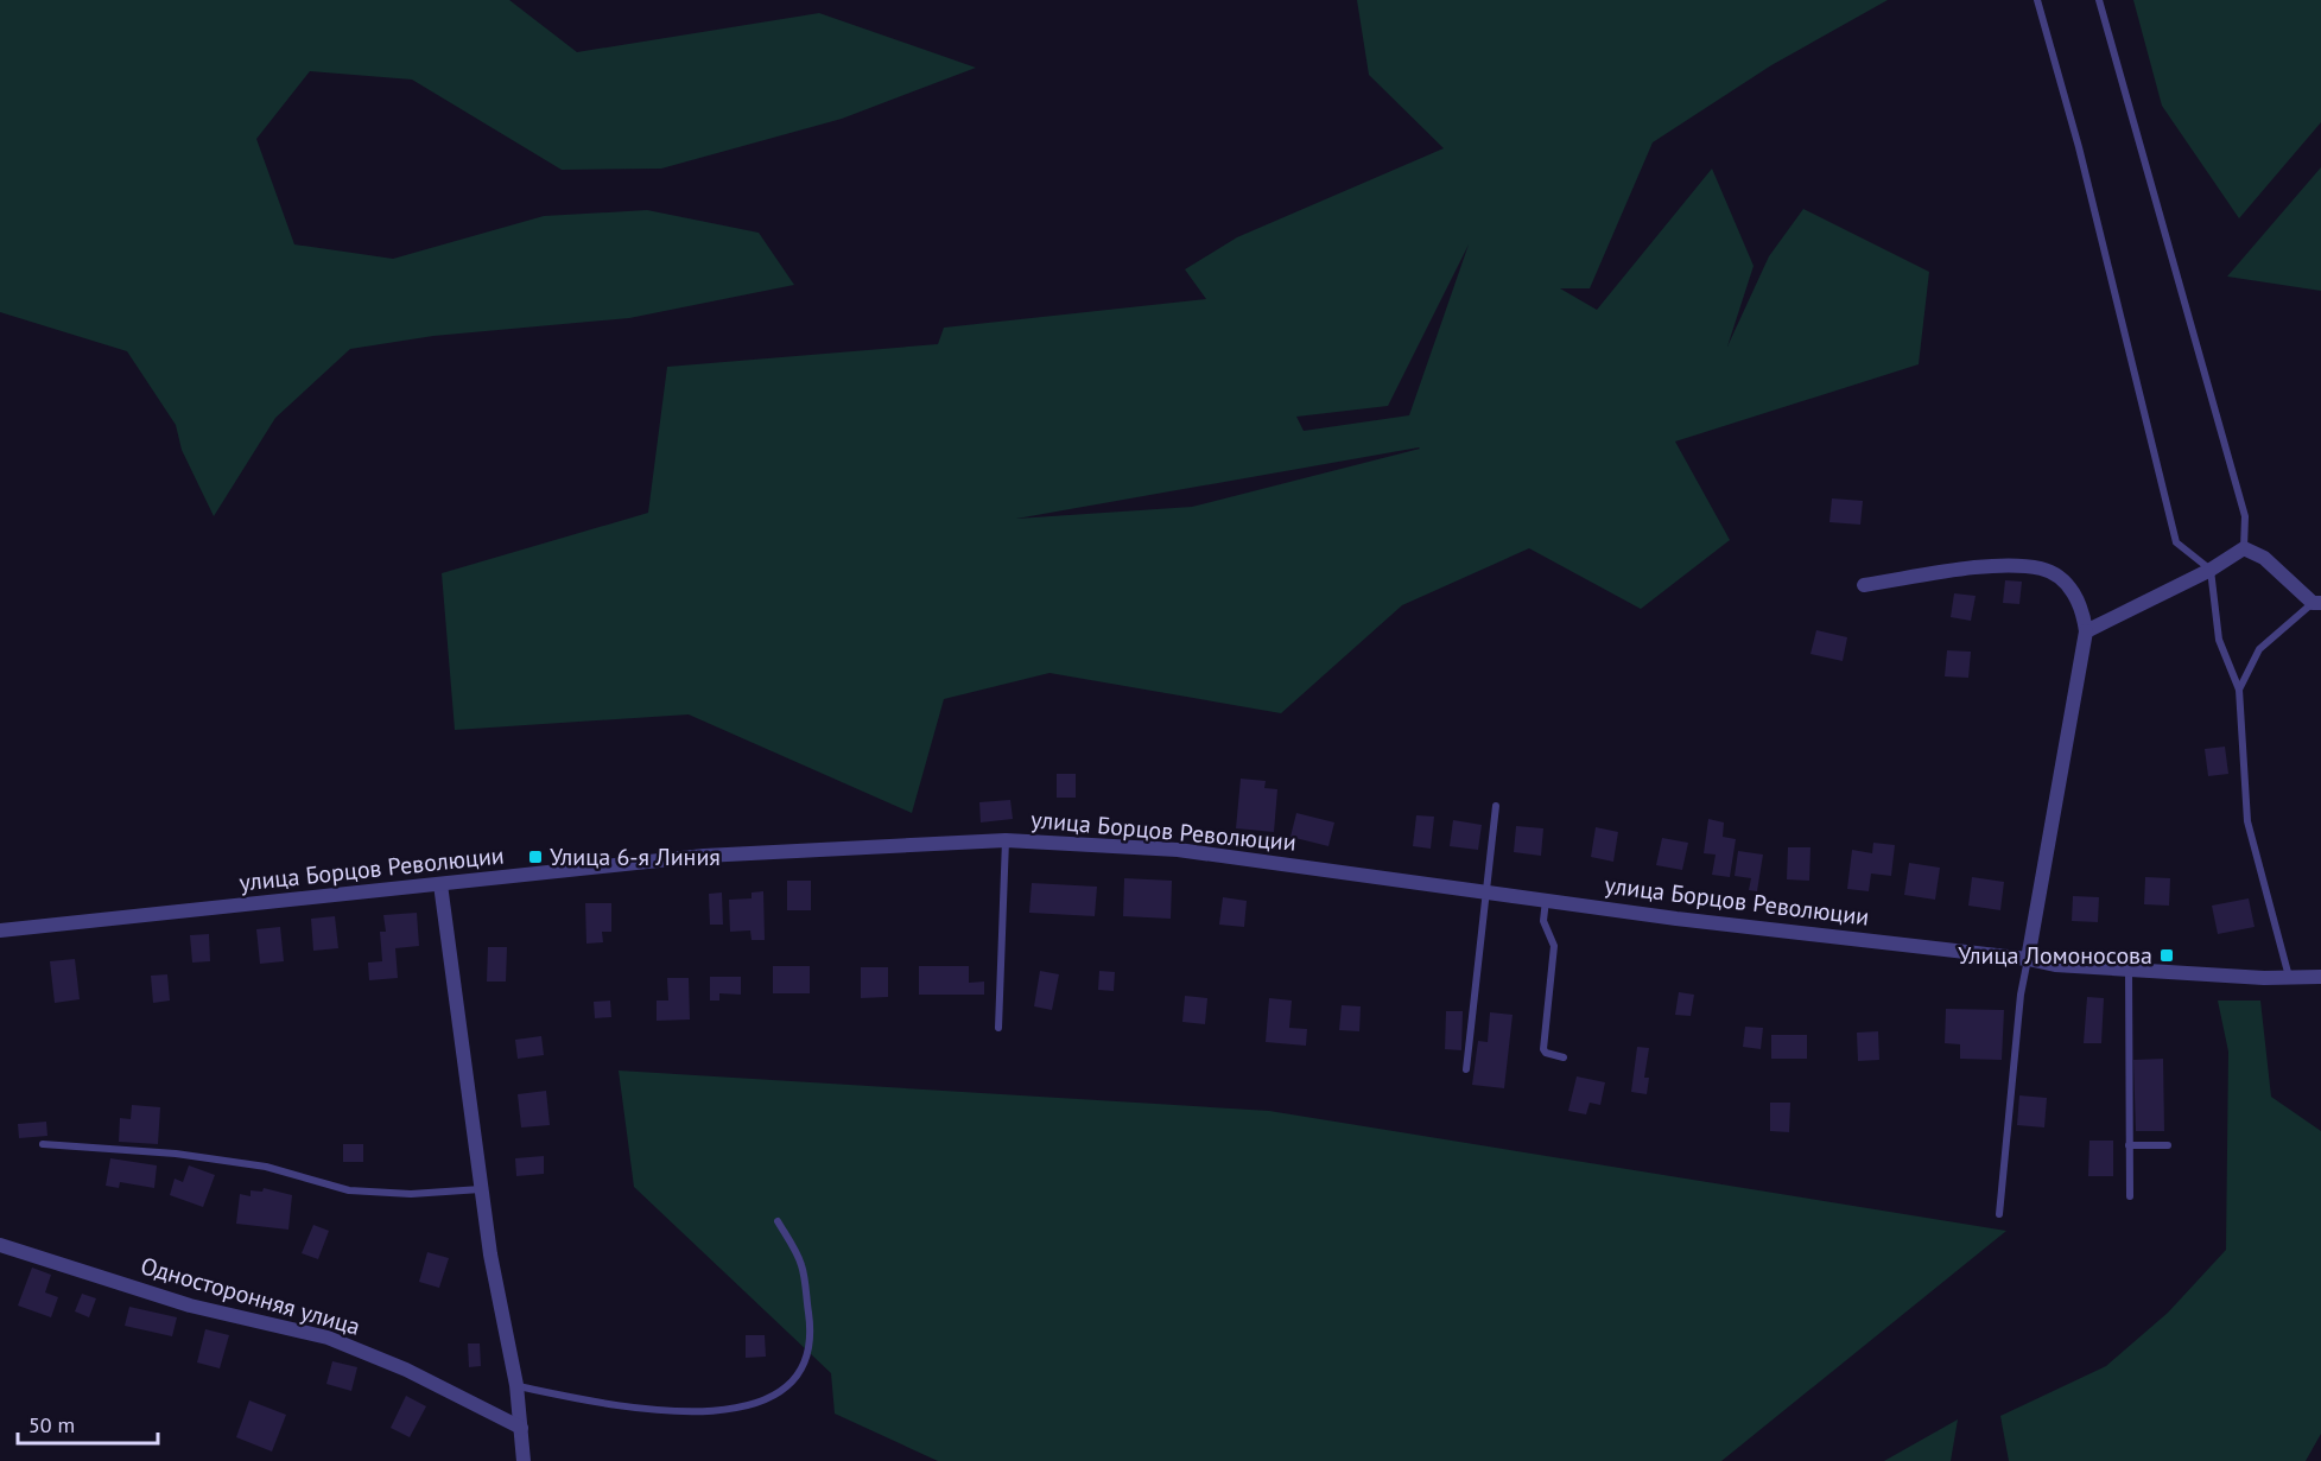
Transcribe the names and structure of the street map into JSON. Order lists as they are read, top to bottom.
{
  "streets": {
    "street": ["улица Борцов Революции", "Односторонняя улица"]
  },
  "places": {
    "transit": ["Улица 6-я Линия", "Улица Ломоносова"]
  },
  "scale_bar": "50 m"
}
